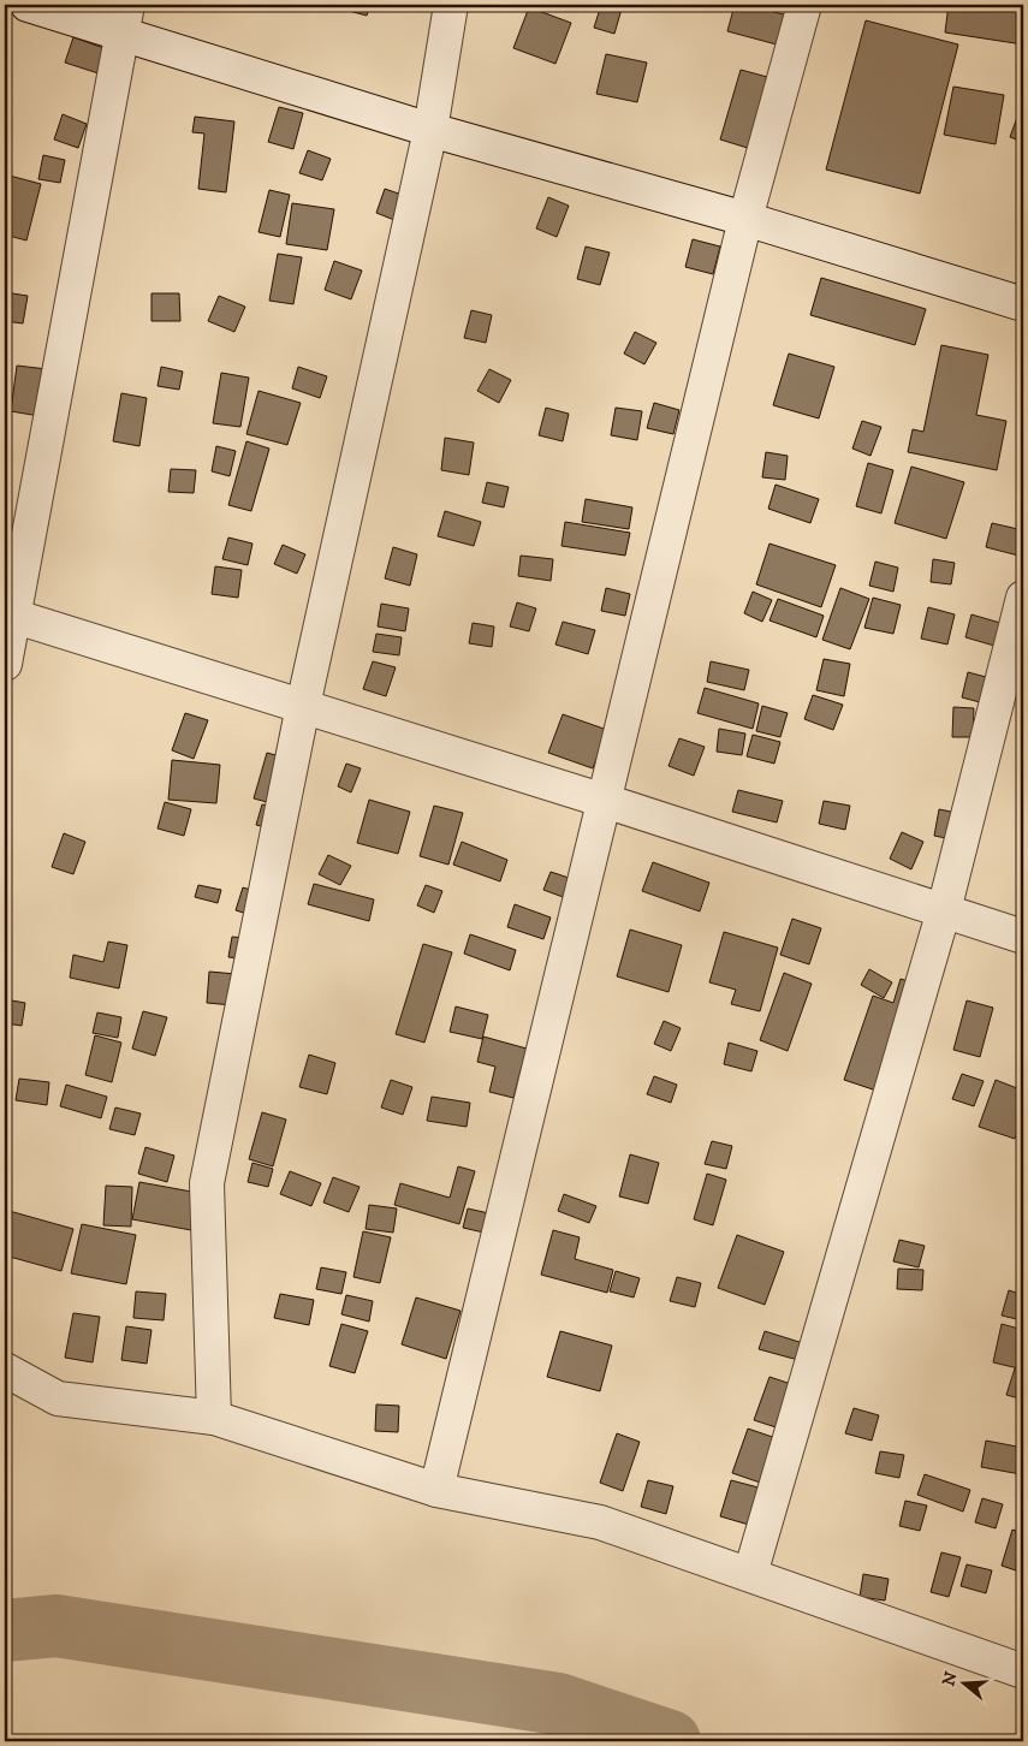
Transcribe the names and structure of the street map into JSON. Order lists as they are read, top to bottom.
{
  "north": "left"
}
